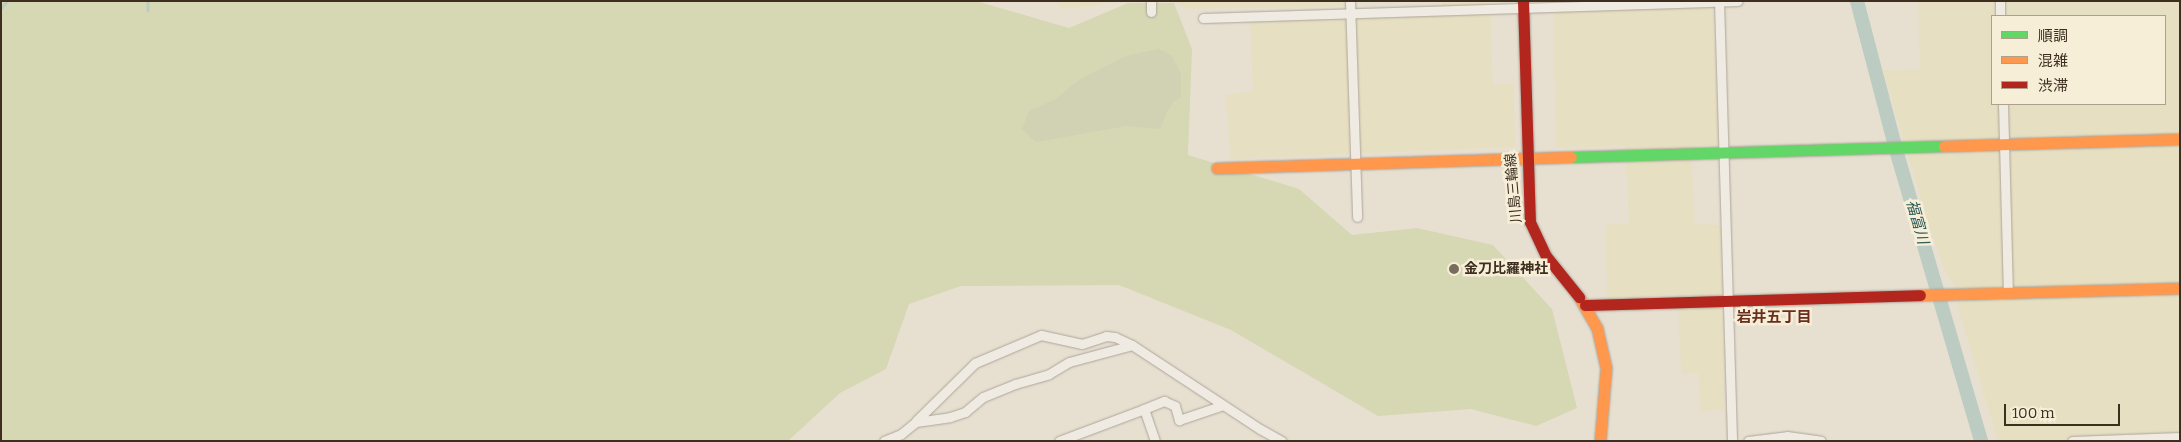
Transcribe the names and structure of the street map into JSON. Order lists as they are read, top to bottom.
{
  "streets": {
    "street": ["川島三輪線"]
  },
  "districts": ["岩井五丁目"],
  "water": ["福富川"],
  "places": ["金刀比羅神社"],
  "legend": ["順調", "混雑", "渋滞"],
  "scale_bar": "100 m"
}
